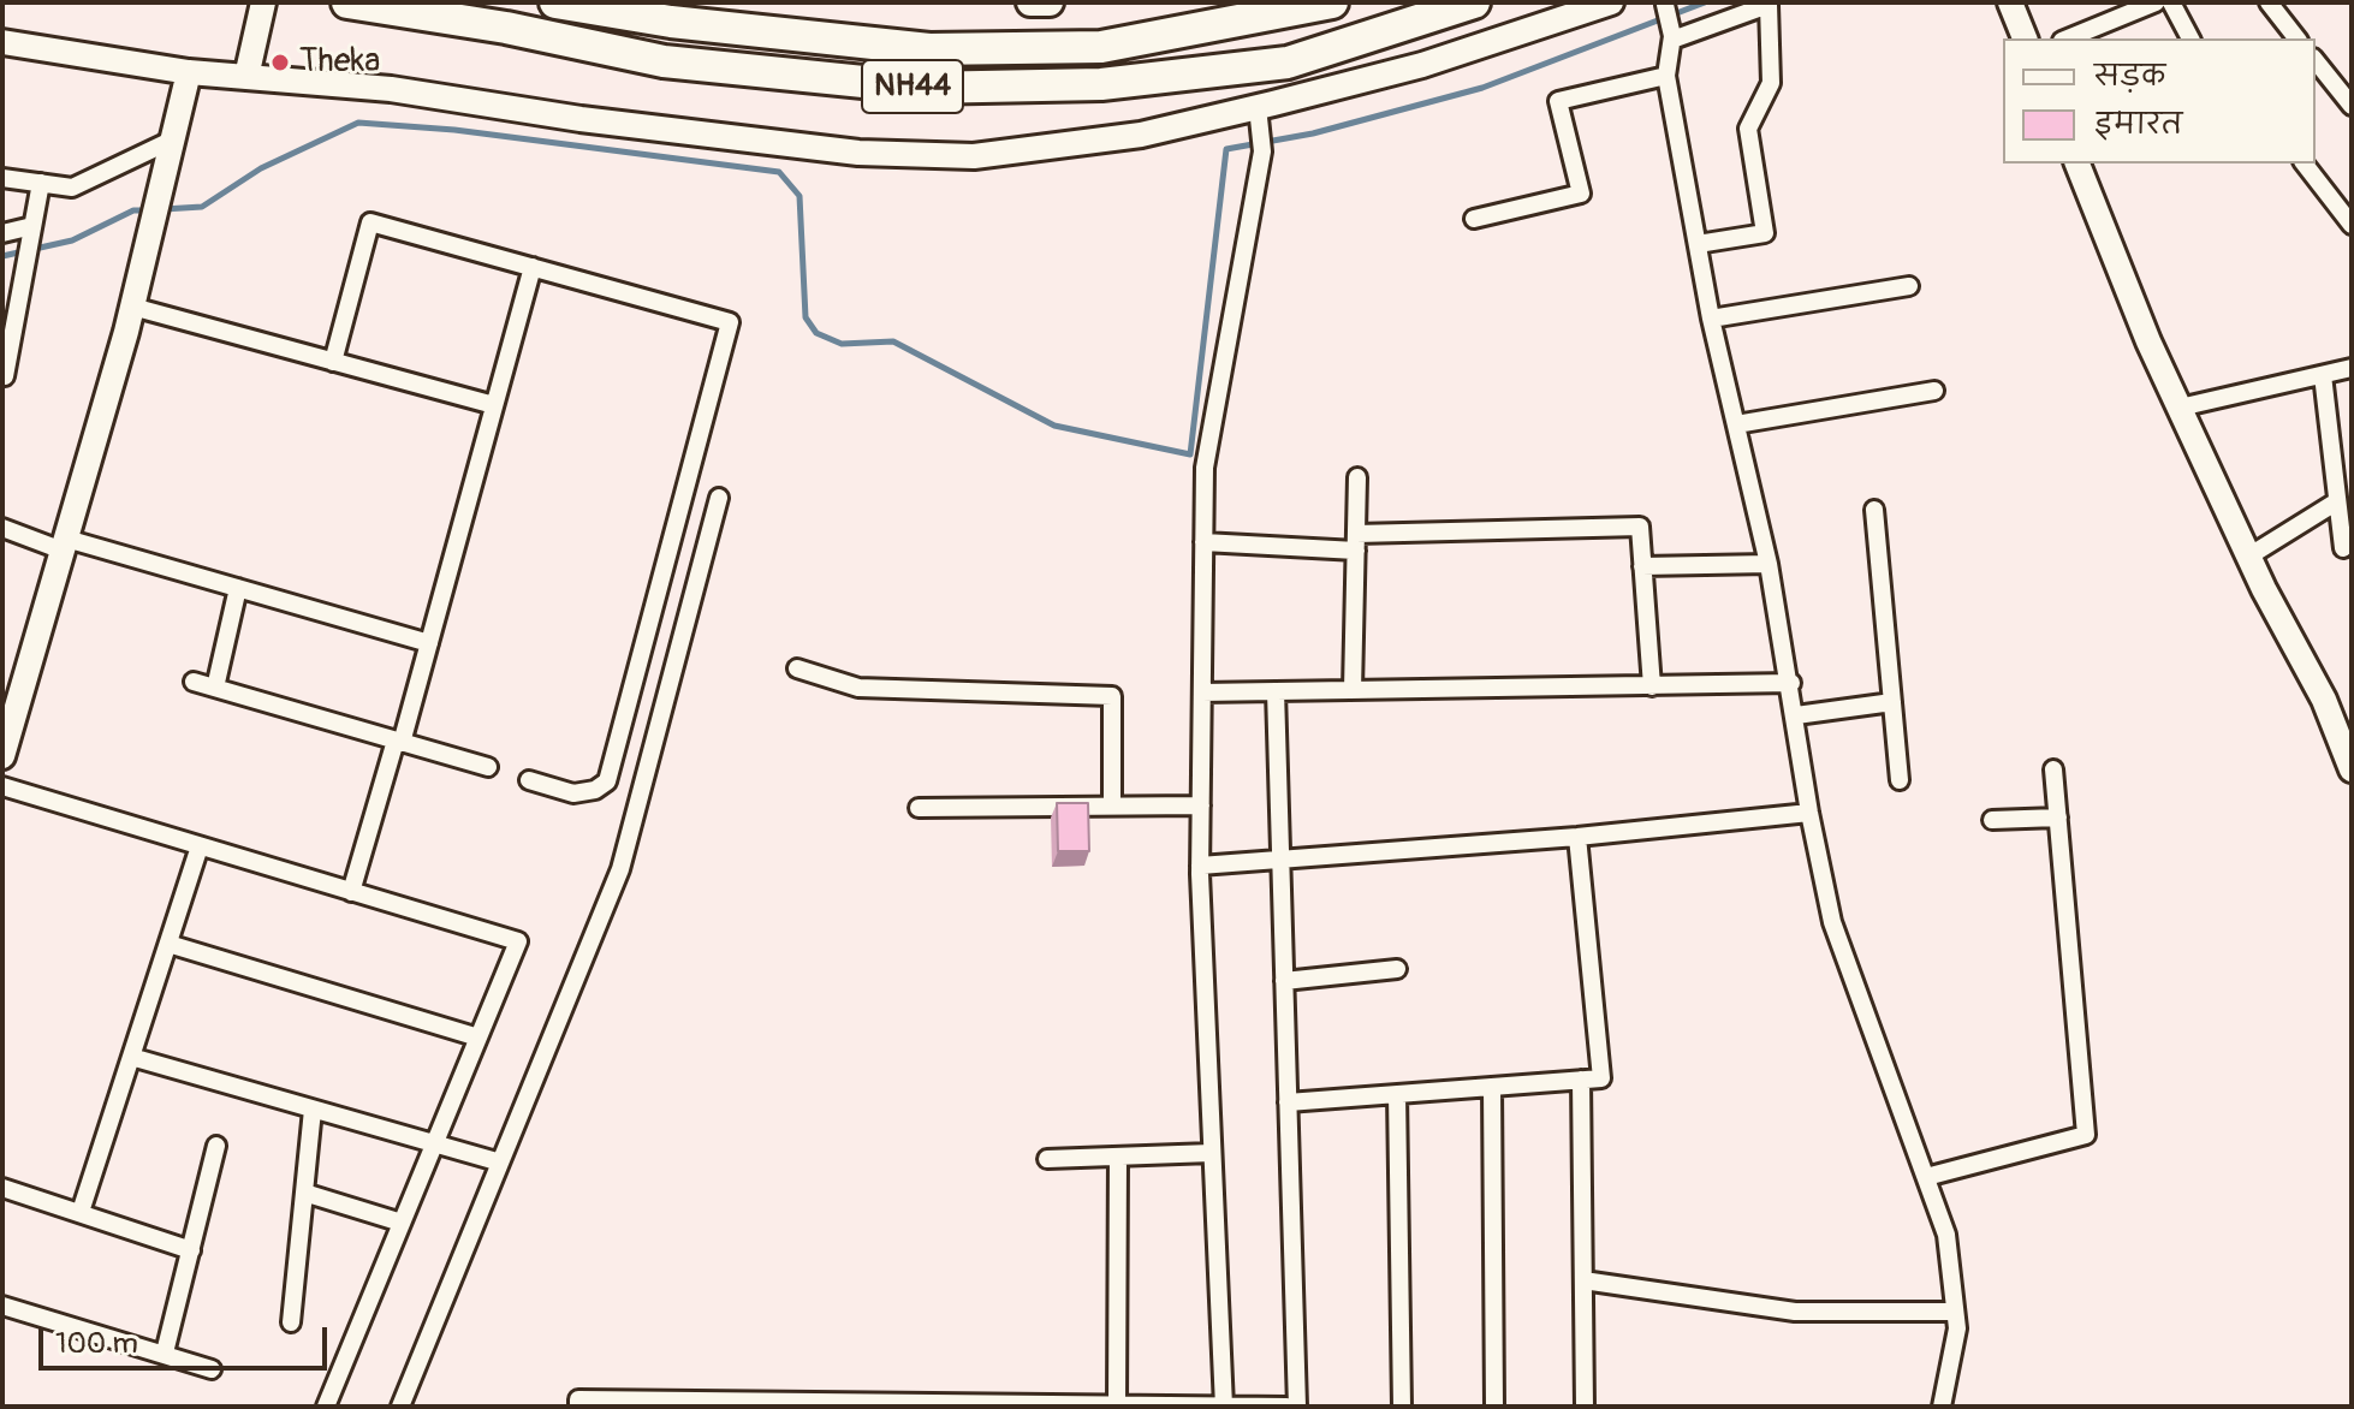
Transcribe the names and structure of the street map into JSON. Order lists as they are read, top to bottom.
{
  "streets": {
    "highway": ["NH44"]
  },
  "places": ["Theka"],
  "legend": ["सड़क", "इमारत"],
  "scale_bar": "100 m"
}
